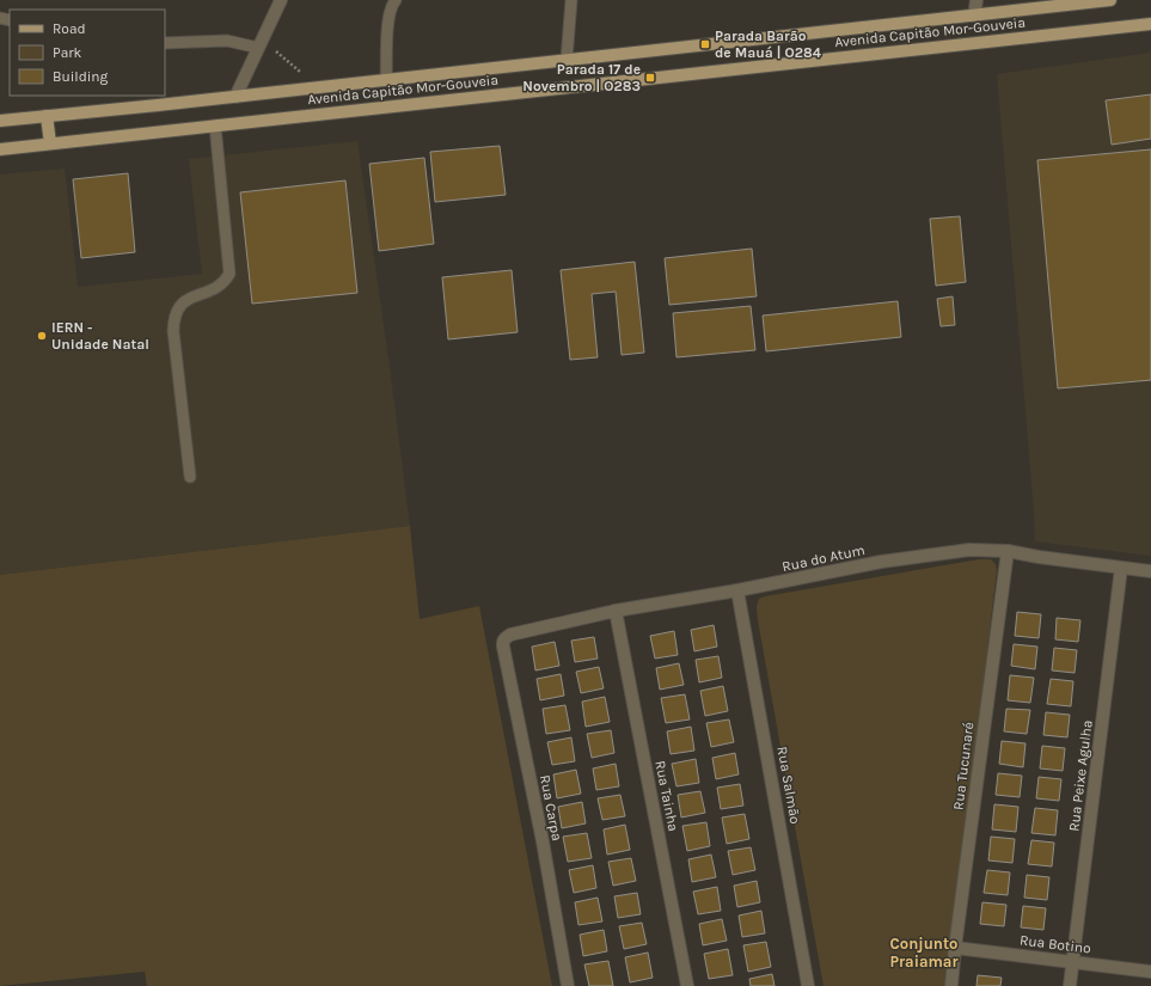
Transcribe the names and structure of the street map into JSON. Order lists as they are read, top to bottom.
{
  "streets": {
    "main road": ["Avenida Capitão Mor-Gouveia"],
    "street": [
      "Rua do Atum",
      "Rua Tucunaré",
      "Rua Peixe Agulha",
      "Rua Salmão",
      "Rua Tainha",
      "Rua Carpa",
      "Rua Botino"
    ]
  },
  "crossings": [
    ["Rua do Atum", "Rua Tucunaré"],
    ["Rua do Atum", "Rua Peixe Agulha"],
    ["Rua do Atum", "Rua Salmão"],
    ["Rua do Atum", "Rua Tainha"],
    ["Rua do Atum", "Rua Carpa"],
    ["Rua Tucunaré", "Rua Botino"],
    ["Rua Peixe Agulha", "Rua Botino"]
  ],
  "districts": ["Conjunto Praiamar"],
  "places": {
    "transit": ["Parada Barão de Mauá | O284", "Parada 17 de Novembro | O283"],
    "other": ["IERN - Unidade Natal"]
  },
  "legend": ["Road", "Park", "Building"]
}
